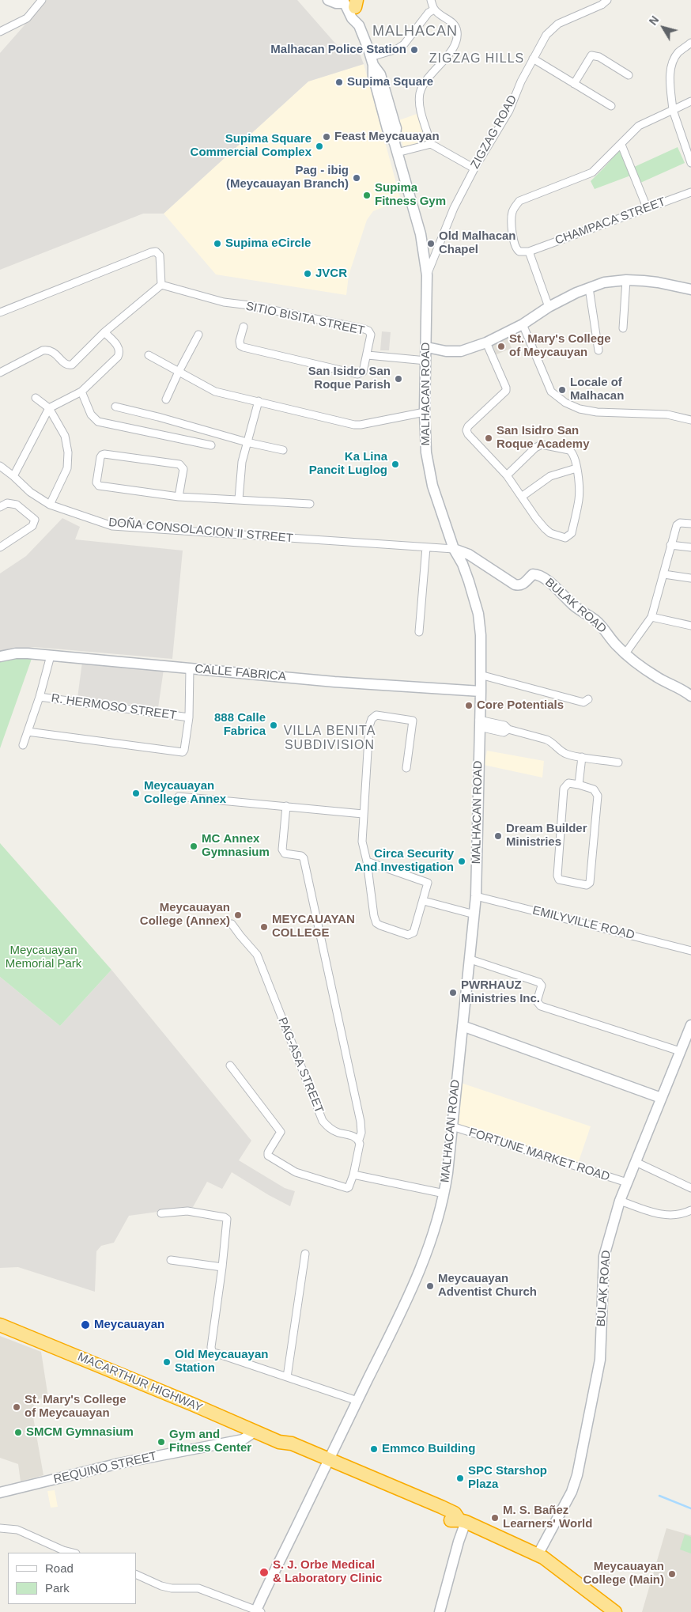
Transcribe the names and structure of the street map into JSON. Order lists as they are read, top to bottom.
{
  "streets": {
    "highway": ["MACARTHUR HIGHWAY"],
    "street": [
      "ZIGZAG ROAD",
      "CHAMPACA STREET",
      "SITIO BISITA STREET",
      "MALHACAN ROAD",
      "DOÑA CONSOLACION II STREET",
      "BULAK ROAD",
      "CALLE FABRICA",
      "R. HERMOSO STREET",
      "EMILYVILLE ROAD",
      "PAG-ASA STREET",
      "FORTUNE MARKET ROAD",
      "REQUINO STREET"
    ]
  },
  "crossings": [
    ["ZIGZAG ROAD", "MALHACAN ROAD"],
    ["SITIO BISITA STREET", "MALHACAN ROAD"],
    ["MALHACAN ROAD", "DOÑA CONSOLACION II STREET"],
    ["MALHACAN ROAD", "BULAK ROAD"],
    ["MALHACAN ROAD", "CALLE FABRICA"],
    ["MALHACAN ROAD", "EMILYVILLE ROAD"],
    ["MALHACAN ROAD", "FORTUNE MARKET ROAD"],
    ["MALHACAN ROAD", "MACARTHUR HIGHWAY"],
    ["DOÑA CONSOLACION II STREET", "BULAK ROAD"],
    ["BULAK ROAD", "FORTUNE MARKET ROAD"],
    ["BULAK ROAD", "MACARTHUR HIGHWAY"],
    ["MACARTHUR HIGHWAY", "REQUINO STREET"]
  ],
  "districts": ["MALHACAN", "ZIGZAG HILLS", "VILLA BENITA SUBDIVISION"],
  "parks": ["Meycauayan Memorial Park"],
  "places": [
    "Malhacan Police Station",
    "Supima Square",
    "Feast Meycauayan",
    "Supima Square Commercial Complex",
    "Pag - ibig (Meycauayan Branch)",
    "Supima Fitness Gym",
    "Supima eCircle",
    "Old Malhacan Chapel",
    "JVCR",
    "St. Mary's College of Meycauyan",
    "San Isidro San Roque Parish",
    "Locale of Malhacan",
    "San Isidro San Roque Academy",
    "Ka Lina Pancit Luglog",
    "Core Potentials",
    "888 Calle Fabrica",
    "Meycauayan College Annex",
    "Dream Builder Ministries",
    "MC Annex Gymnasium",
    "Circa Security And Investigation",
    "Meycauayan College (Annex)",
    "MEYCAUAYAN COLLEGE",
    "PWRHAUZ Ministries Inc.",
    "Meycauayan Adventist Church",
    "Meycauayan",
    "Old Meycauayan Station",
    "St. Mary's College of Meycauayan",
    "SMCM Gymnasium",
    "Gym and Fitness Center",
    "Emmco Building",
    "SPC Starshop Plaza",
    "M. S. Bañez Learners' World",
    "S. J. Orbe Medical & Laboratory Clinic",
    "Meycauayan College (Main)"
  ],
  "legend": ["Road", "Park"],
  "north": "top left"
}
